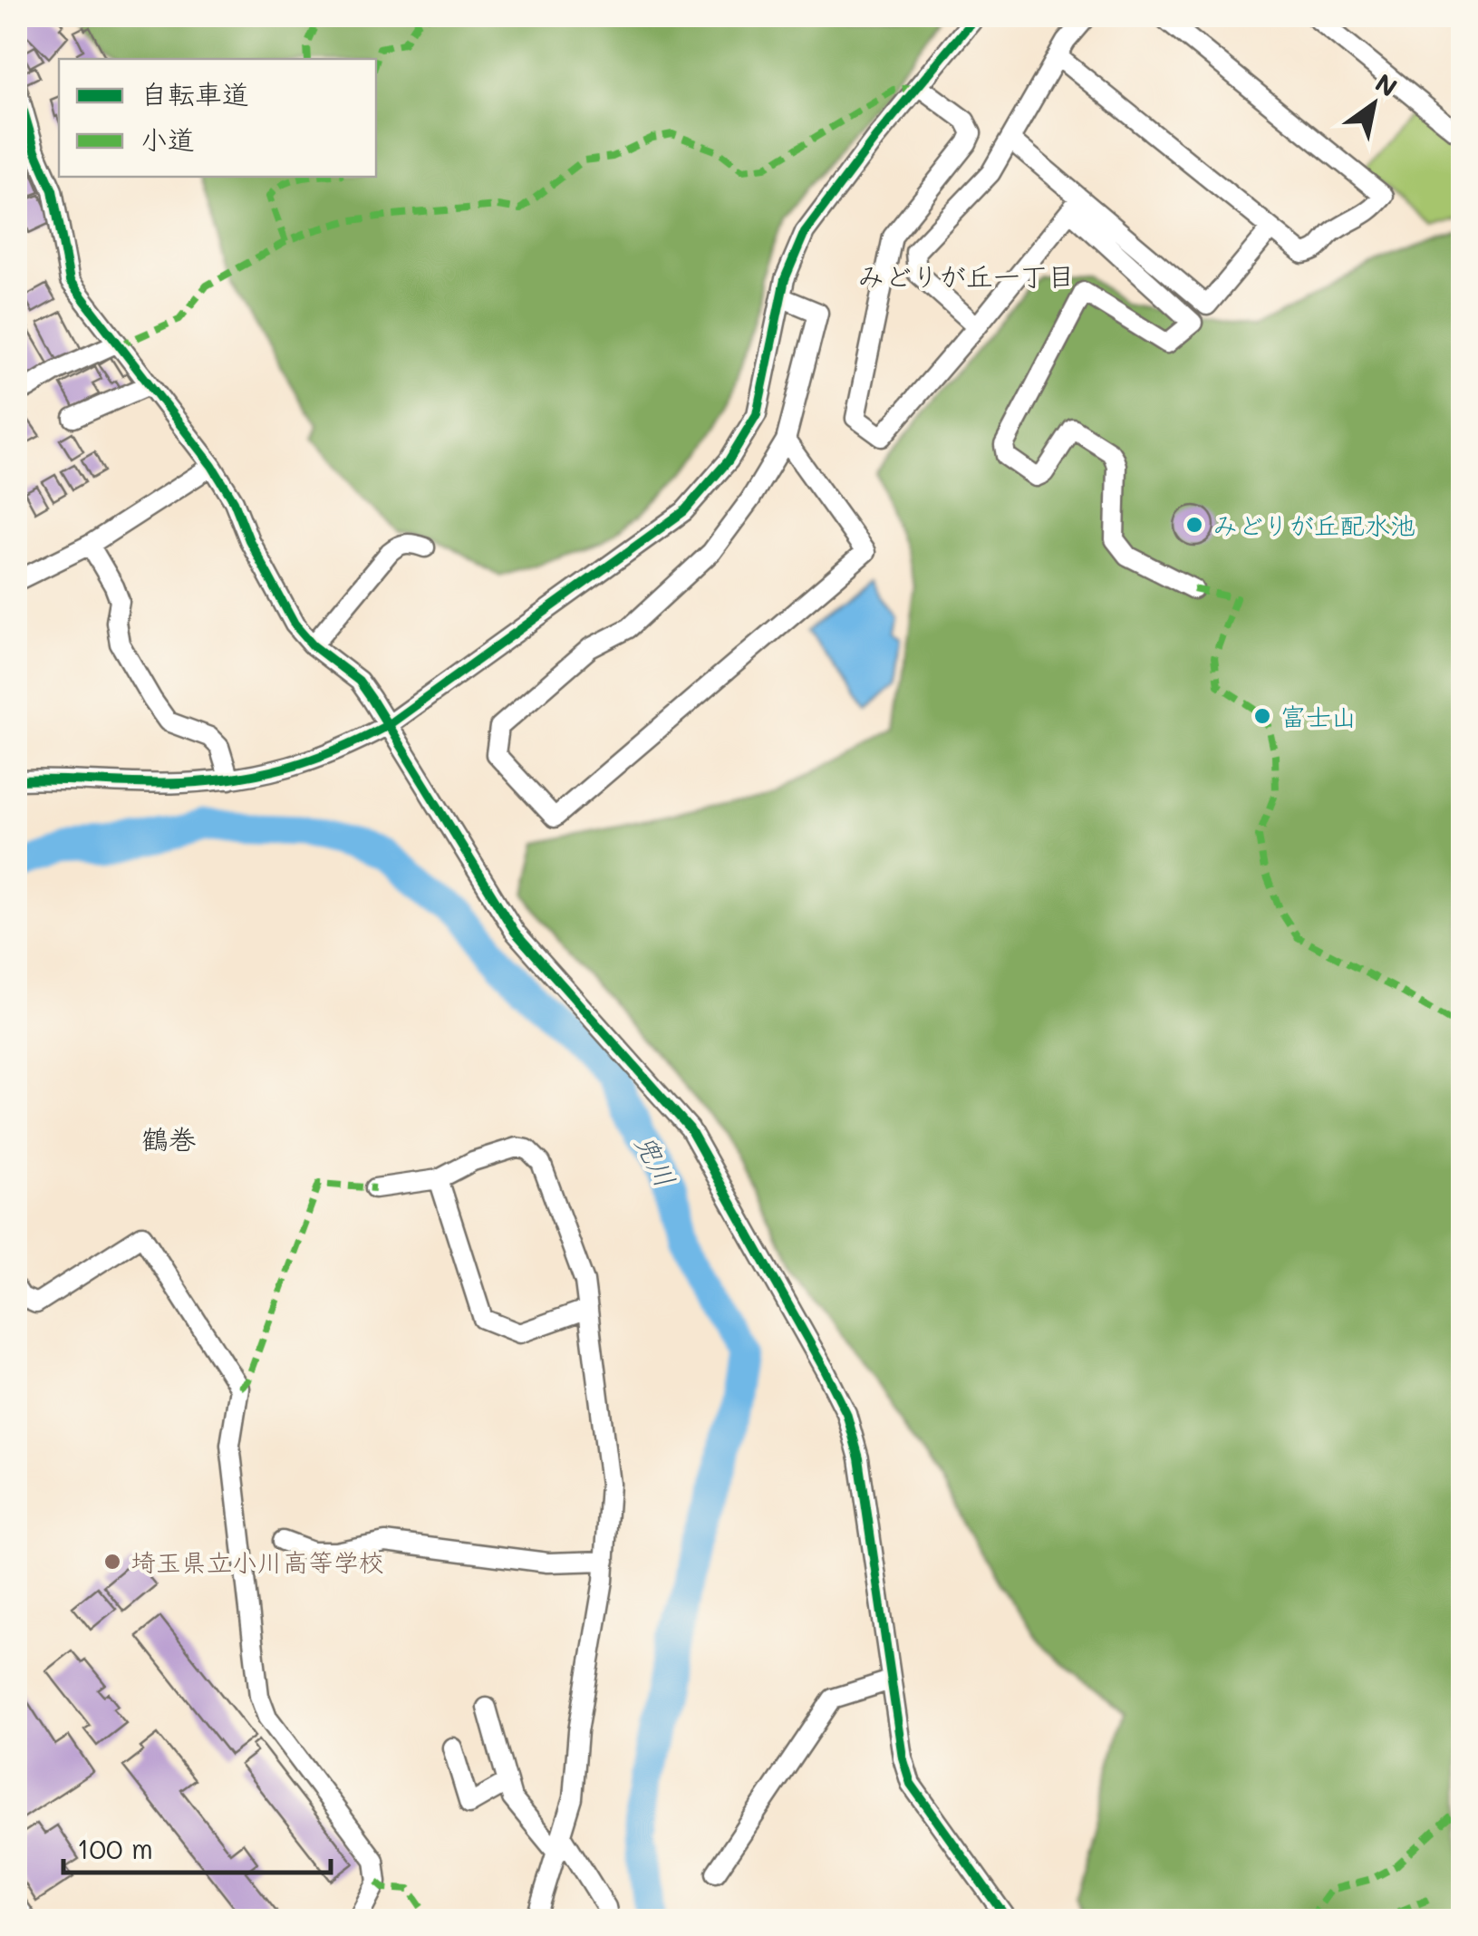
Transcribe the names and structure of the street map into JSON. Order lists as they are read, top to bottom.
{
  "districts": ["みどりが丘一丁目", "鶴巻"],
  "water": ["兜川"],
  "places": ["みどりが丘配水池", "富士山", "埼玉県立小川高等学校"],
  "legend": ["自転車道", "小道"],
  "scale_bar": "100 m",
  "north": "top right"
}
